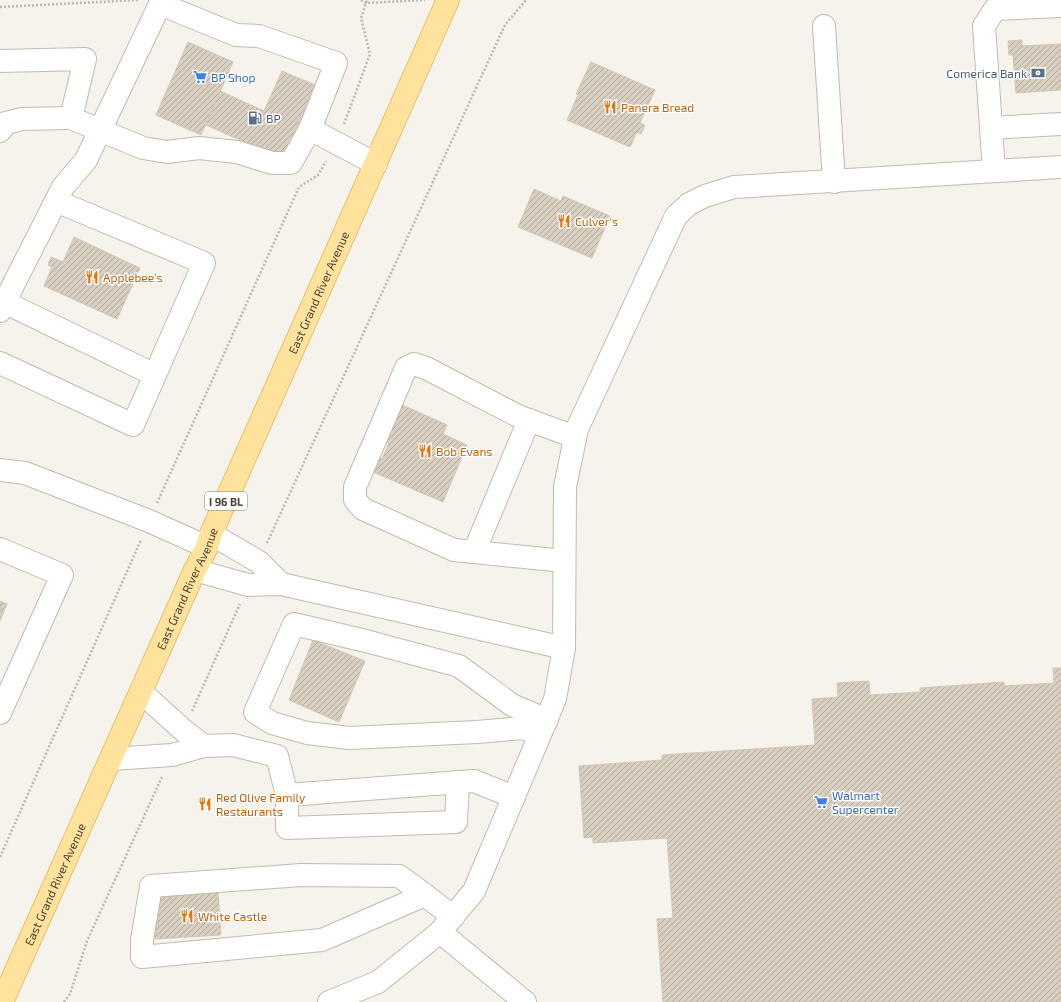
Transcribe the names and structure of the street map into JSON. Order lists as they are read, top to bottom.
{
  "streets": {
    "main road": ["East Grand River Avenue", "I 96 BL"]
  },
  "places": {
    "bank": ["Comerica Bank"],
    "supermarket": ["BP Shop", "Walmart Supercenter"],
    "restaurant": [
      "Panera Bread",
      "Culver's",
      "Applebee's",
      "Bob Evans",
      "Red Olive Family Restaurants",
      "White Castle"
    ],
    "fuel station": ["BP"]
  }
}
